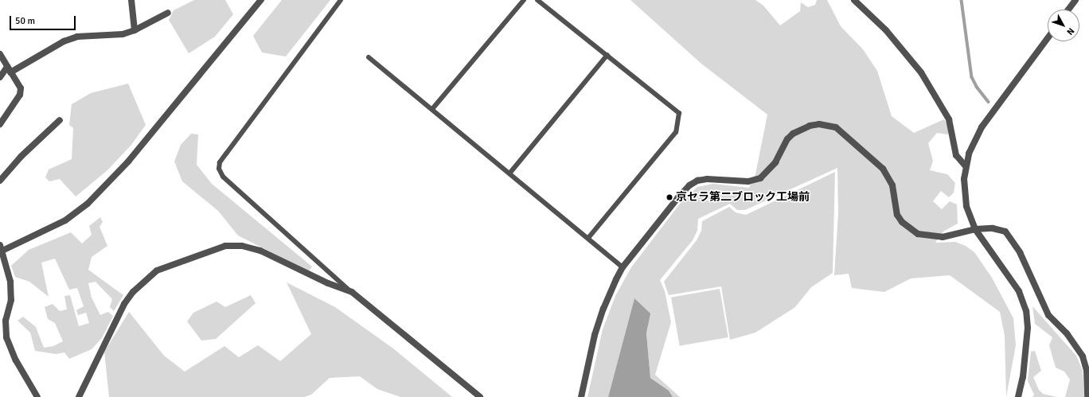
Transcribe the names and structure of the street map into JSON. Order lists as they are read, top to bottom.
{
  "places": ["京セラ第二ブロック工場前"],
  "scale_bar": "50 m",
  "north": "bottom right"
}
